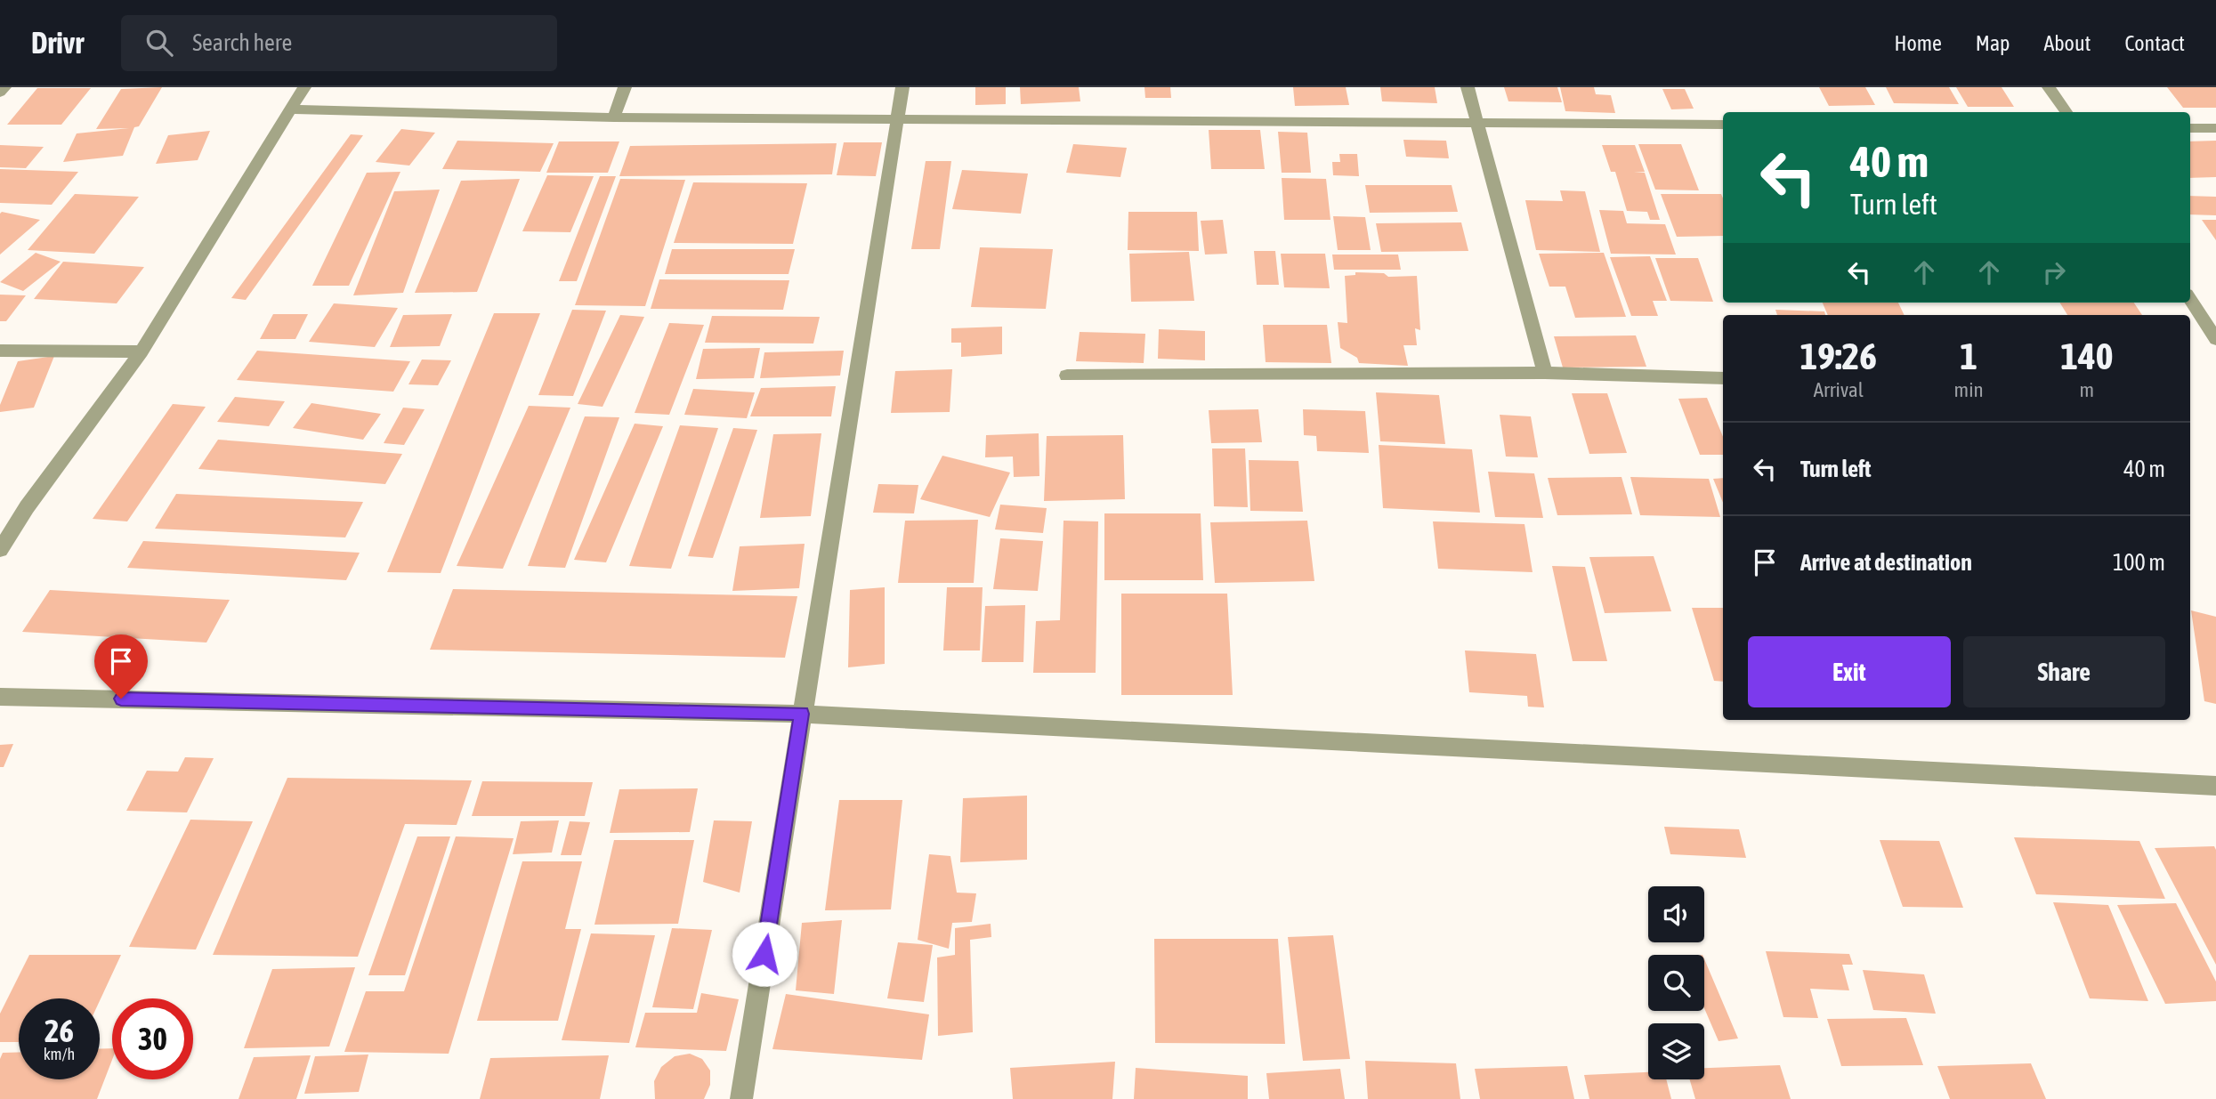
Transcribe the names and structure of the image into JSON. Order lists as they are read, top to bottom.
{
  "page": {
    "header": "Drivr",
    "search": "Search here",
    "nav": [
      "Home",
      "Map",
      "About",
      "Contact"
    ],
    "turn": ["40 m", "Turn left"],
    "eta": [
      "19:26",
      "Arrival",
      "1",
      "min",
      "140",
      "m"
    ],
    "list": [
      {
        "name": "Turn left",
        "value": "40 m"
      },
      {
        "name": "Arrive at destination",
        "value": "100 m"
      }
    ],
    "buttons": ["Exit", "Share"],
    "speed": "26 km/h",
    "limit": "30"
  }
}
